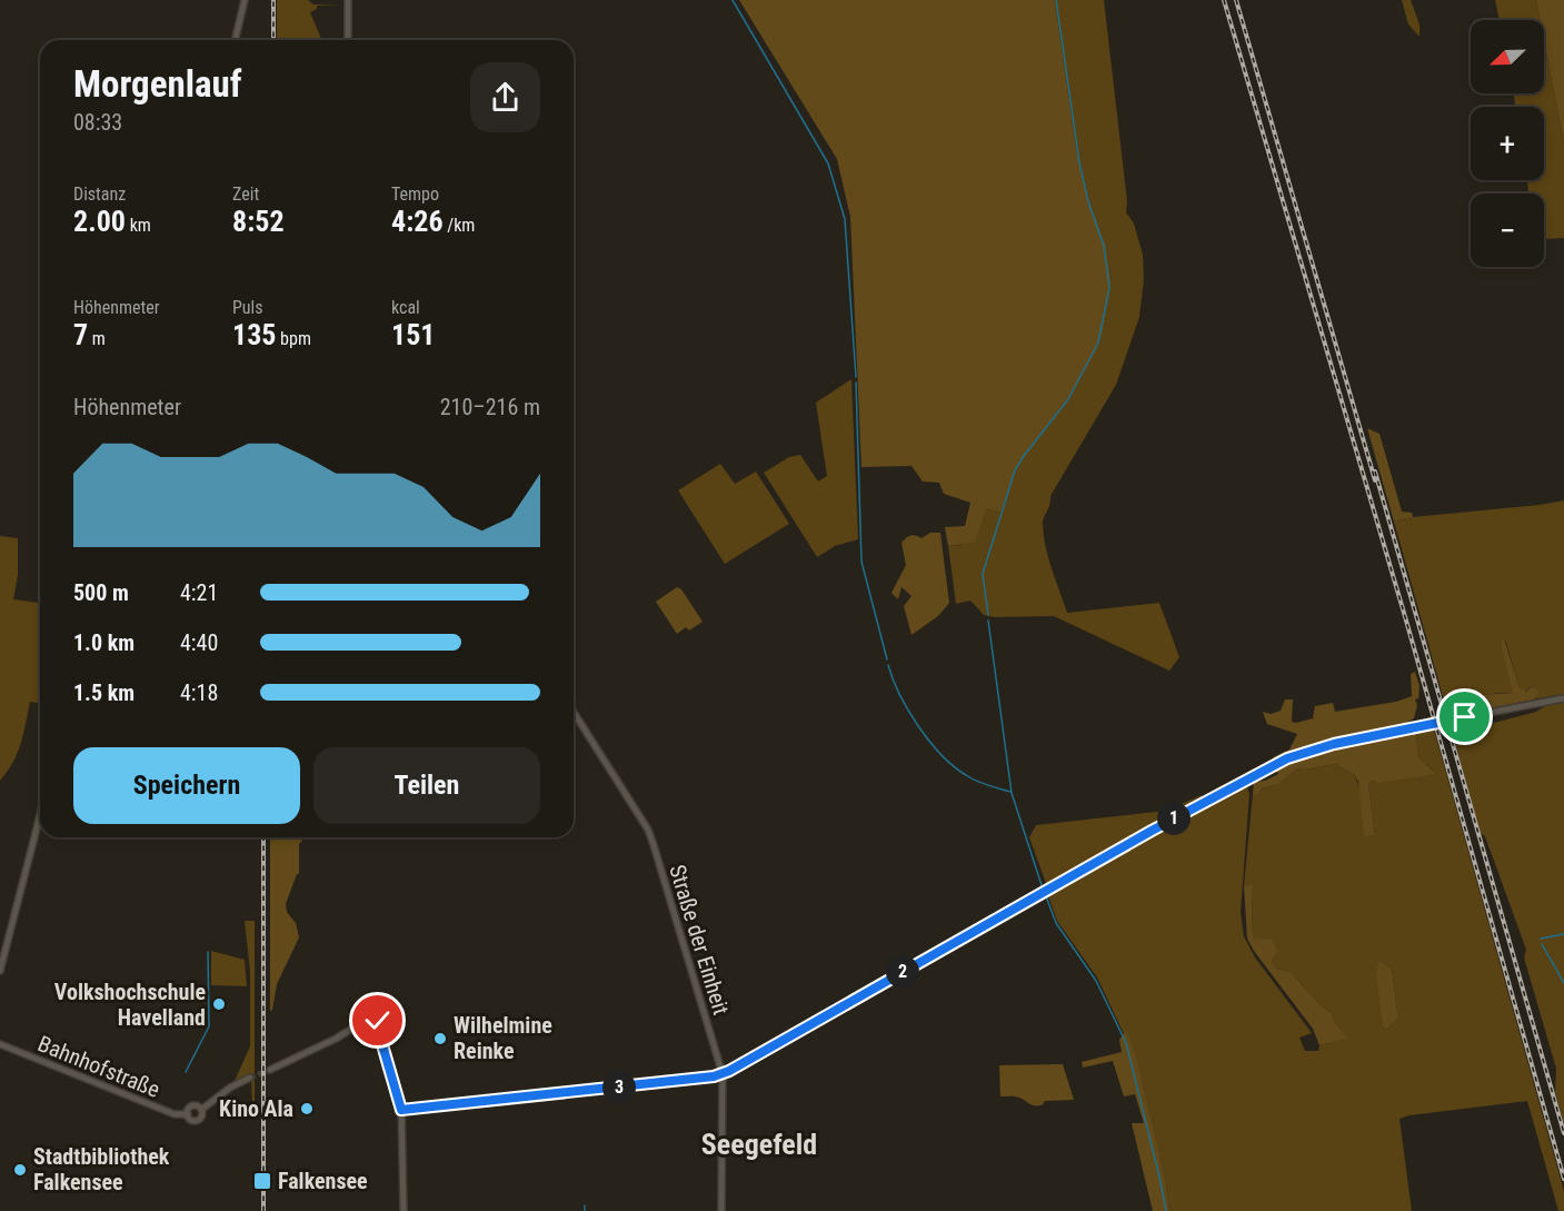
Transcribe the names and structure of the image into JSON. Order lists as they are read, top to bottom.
{
  "streets": {
    "street": ["Straße der Einheit", "Bahnhofstraße"]
  },
  "districts": ["Seegefeld"],
  "places": {
    "other": [
      "Volkshochschule Havelland",
      "Wilhelmine Reinke",
      "Kino Ala",
      "Stadtbibliothek Falkensee"
    ],
    "transit": ["Falkensee"]
  },
  "north": "bottom left",
  "page": {
    "map_buttons": ["+", "−"],
    "heading": ["Morgenlauf", "08:33"],
    "stats": [
      ["Distanz", "2.00 km"],
      ["Zeit", "8:52"],
      ["Tempo", "4:26 /km"],
      ["Höhenmeter", "7 m"],
      ["Puls", "135 bpm"],
      ["kcal", "151"]
    ],
    "chart": ["Höhenmeter", "210–216 m"],
    "list": [
      {
        "name": "500 m",
        "note": "4:21"
      },
      {
        "name": "1.0 km",
        "note": "4:40"
      },
      {
        "name": "1.5 km",
        "note": "4:18"
      }
    ],
    "buttons": ["Speichern", "Teilen"],
    "pins": ["1", "2", "3"]
  }
}
